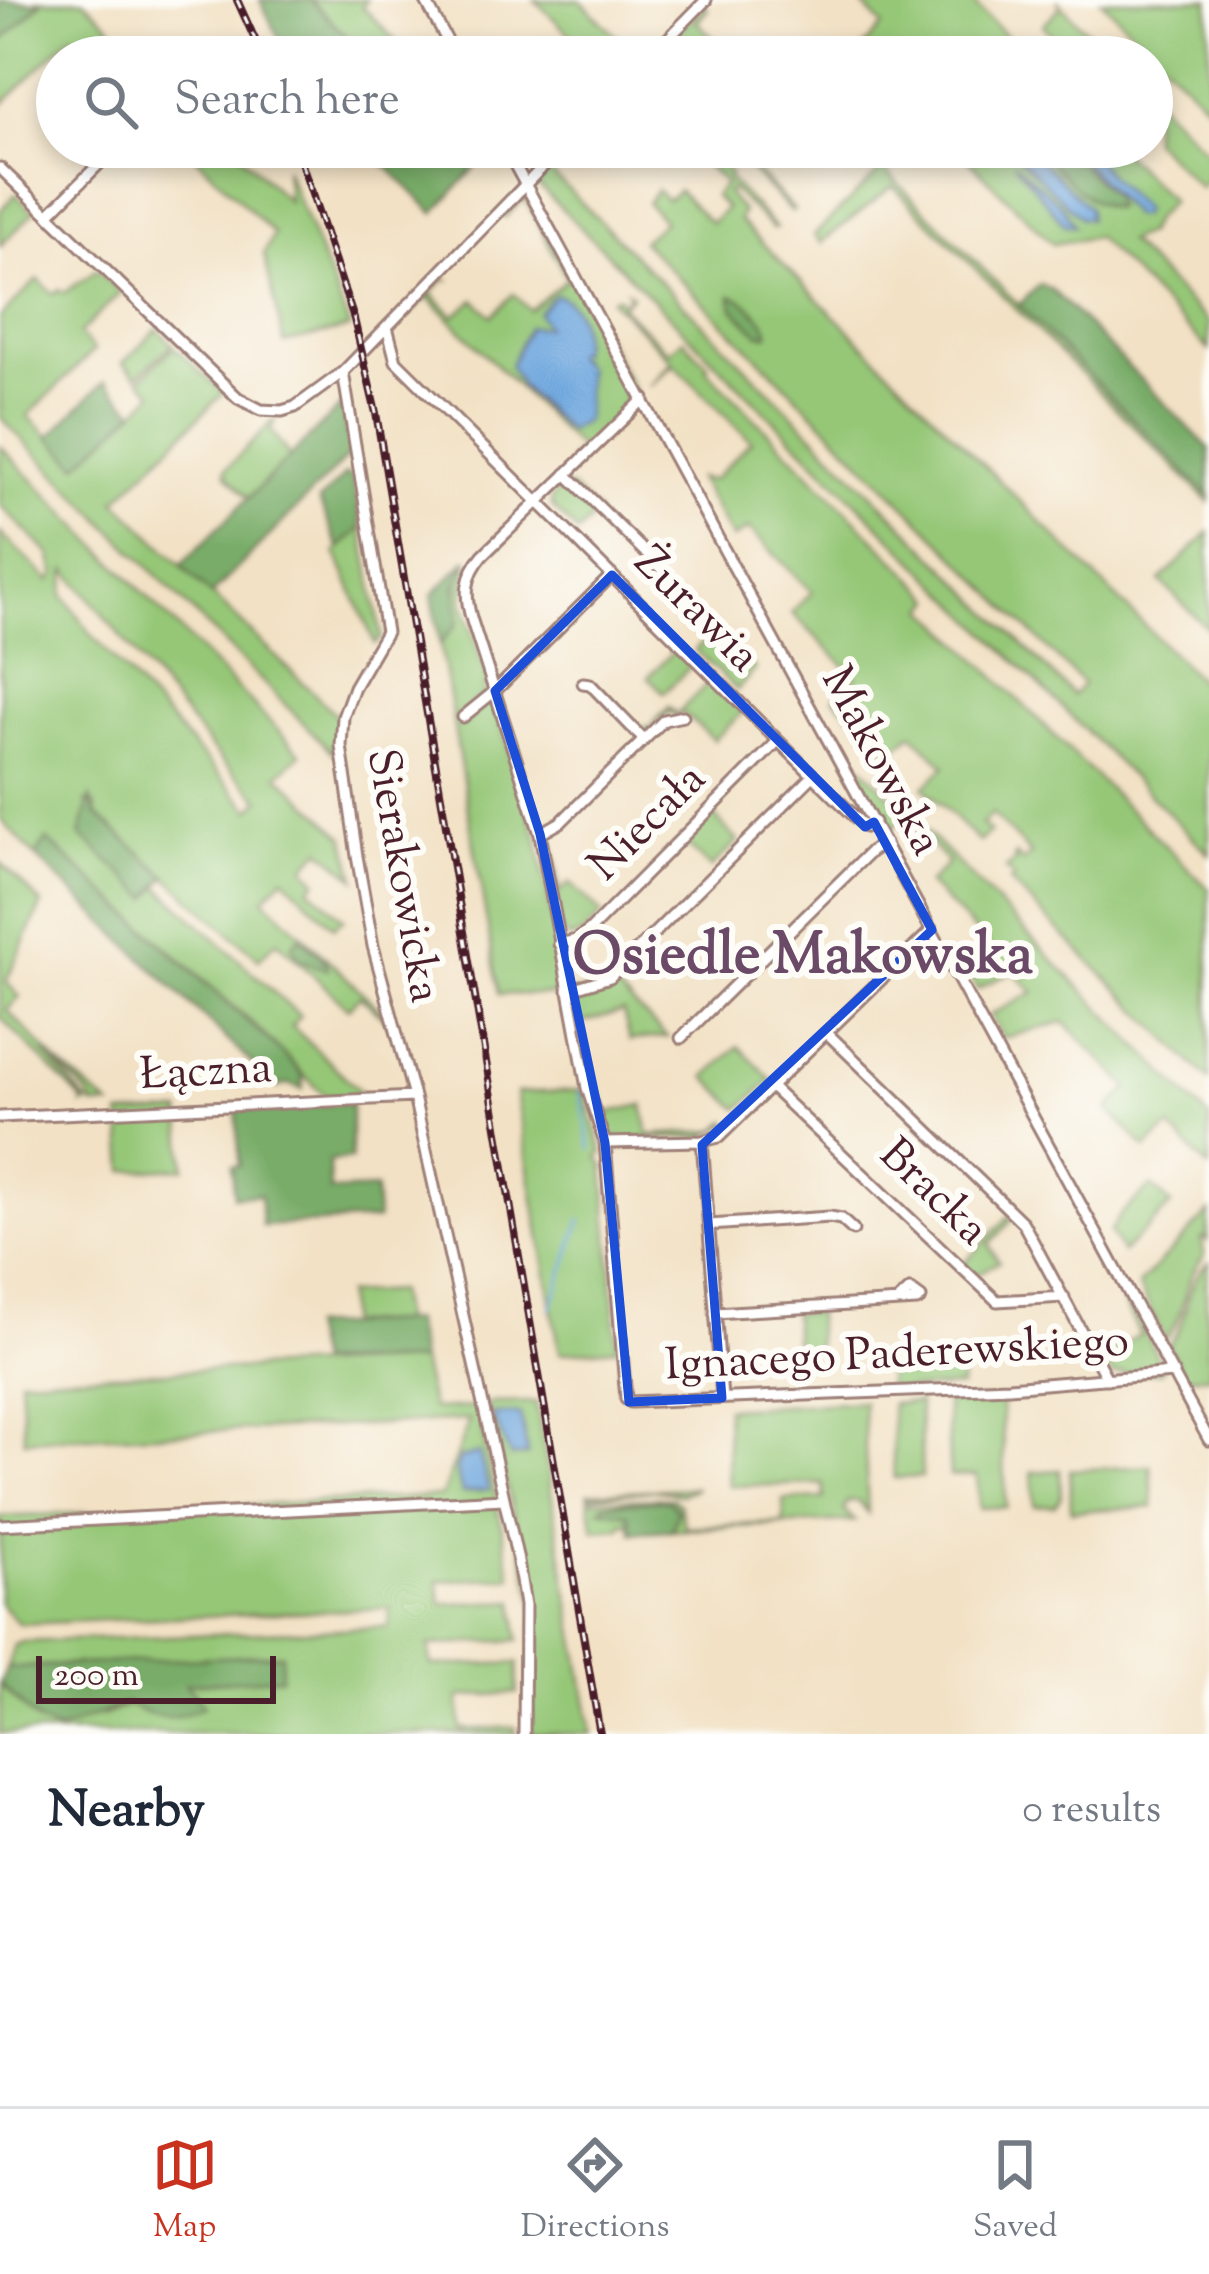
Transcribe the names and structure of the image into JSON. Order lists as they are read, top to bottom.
{
  "streets": {
    "street": [
      "Żurawia",
      "Makowska",
      "Niecała",
      "Sierakowicka",
      "Łączna",
      "Bracka",
      "Ignacego Paderewskiego"
    ]
  },
  "crossings": [
    ["Żurawia", "Makowska"],
    ["Żurawia", "Niecała"],
    ["Makowska", "Ignacego Paderewskiego"],
    ["Sierakowicka", "Łączna"]
  ],
  "districts": ["Osiedle Makowska"],
  "scale_bar": "200 m",
  "page": {
    "search": "Search here",
    "scale": "200 m",
    "heading": ["Nearby", "0 results"],
    "nav": ["Map", "Directions", "Saved"]
  }
}
